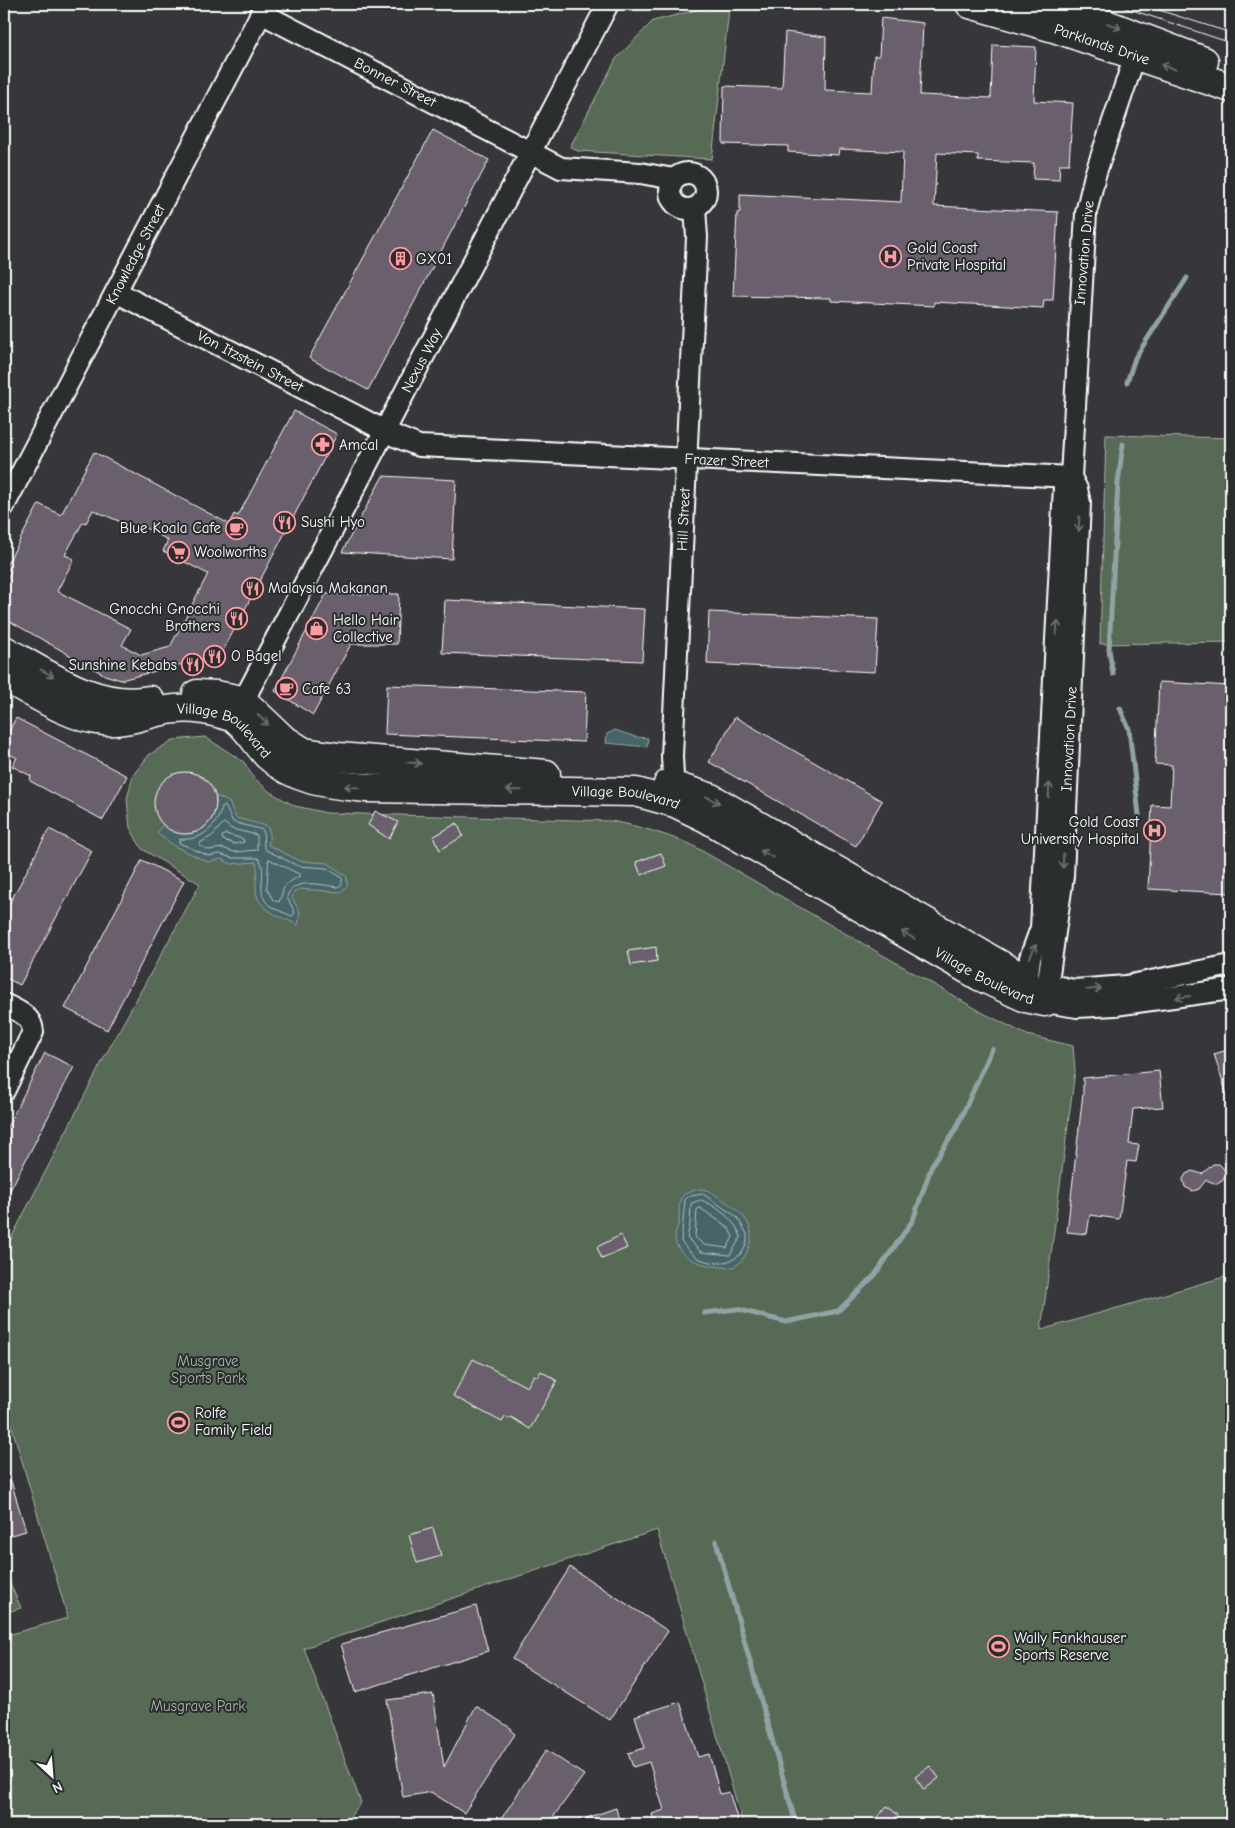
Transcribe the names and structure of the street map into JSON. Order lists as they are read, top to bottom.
{
  "streets": {
    "street": [
      "Parklands Drive",
      "Bonner Street",
      "Innovation Drive",
      "Knowledge Street",
      "Von Itzstein Street",
      "Nexus Way",
      "Frazer Street",
      "Hill Street",
      "Village Boulevard"
    ]
  },
  "crossings": [
    ["Parklands Drive", "Innovation Drive"],
    ["Bonner Street", "Knowledge Street"],
    ["Bonner Street", "Nexus Way"],
    ["Innovation Drive", "Frazer Street"],
    ["Innovation Drive", "Village Boulevard"],
    ["Knowledge Street", "Von Itzstein Street"],
    ["Von Itzstein Street", "Nexus Way"],
    ["Von Itzstein Street", "Frazer Street"],
    ["Nexus Way", "Frazer Street"],
    ["Nexus Way", "Village Boulevard"],
    ["Frazer Street", "Hill Street"],
    ["Hill Street", "Village Boulevard"]
  ],
  "parks": ["Musgrave Sports Park", "Musgrave Park"],
  "places": {
    "hospital": ["Gold Coast Private Hospital", "Gold Coast University Hospital"],
    "building": ["GX01"],
    "pharmacy": ["Amcal"],
    "restaurant": [
      "Sushi Hyo",
      "Malaysia Makanan",
      "Gnocchi Gnocchi Brothers",
      "O Bagel",
      "Sunshine Kebabs"
    ],
    "cafe": ["Blue Koala Cafe", "Cafe 63"],
    "supermarket": ["Woolworths"],
    "shop": ["Hello Hair Collective"],
    "sports": ["Rolfe Family Field", "Wally Fankhauser Sports Reserve"]
  },
  "north": "bottom right"
}
